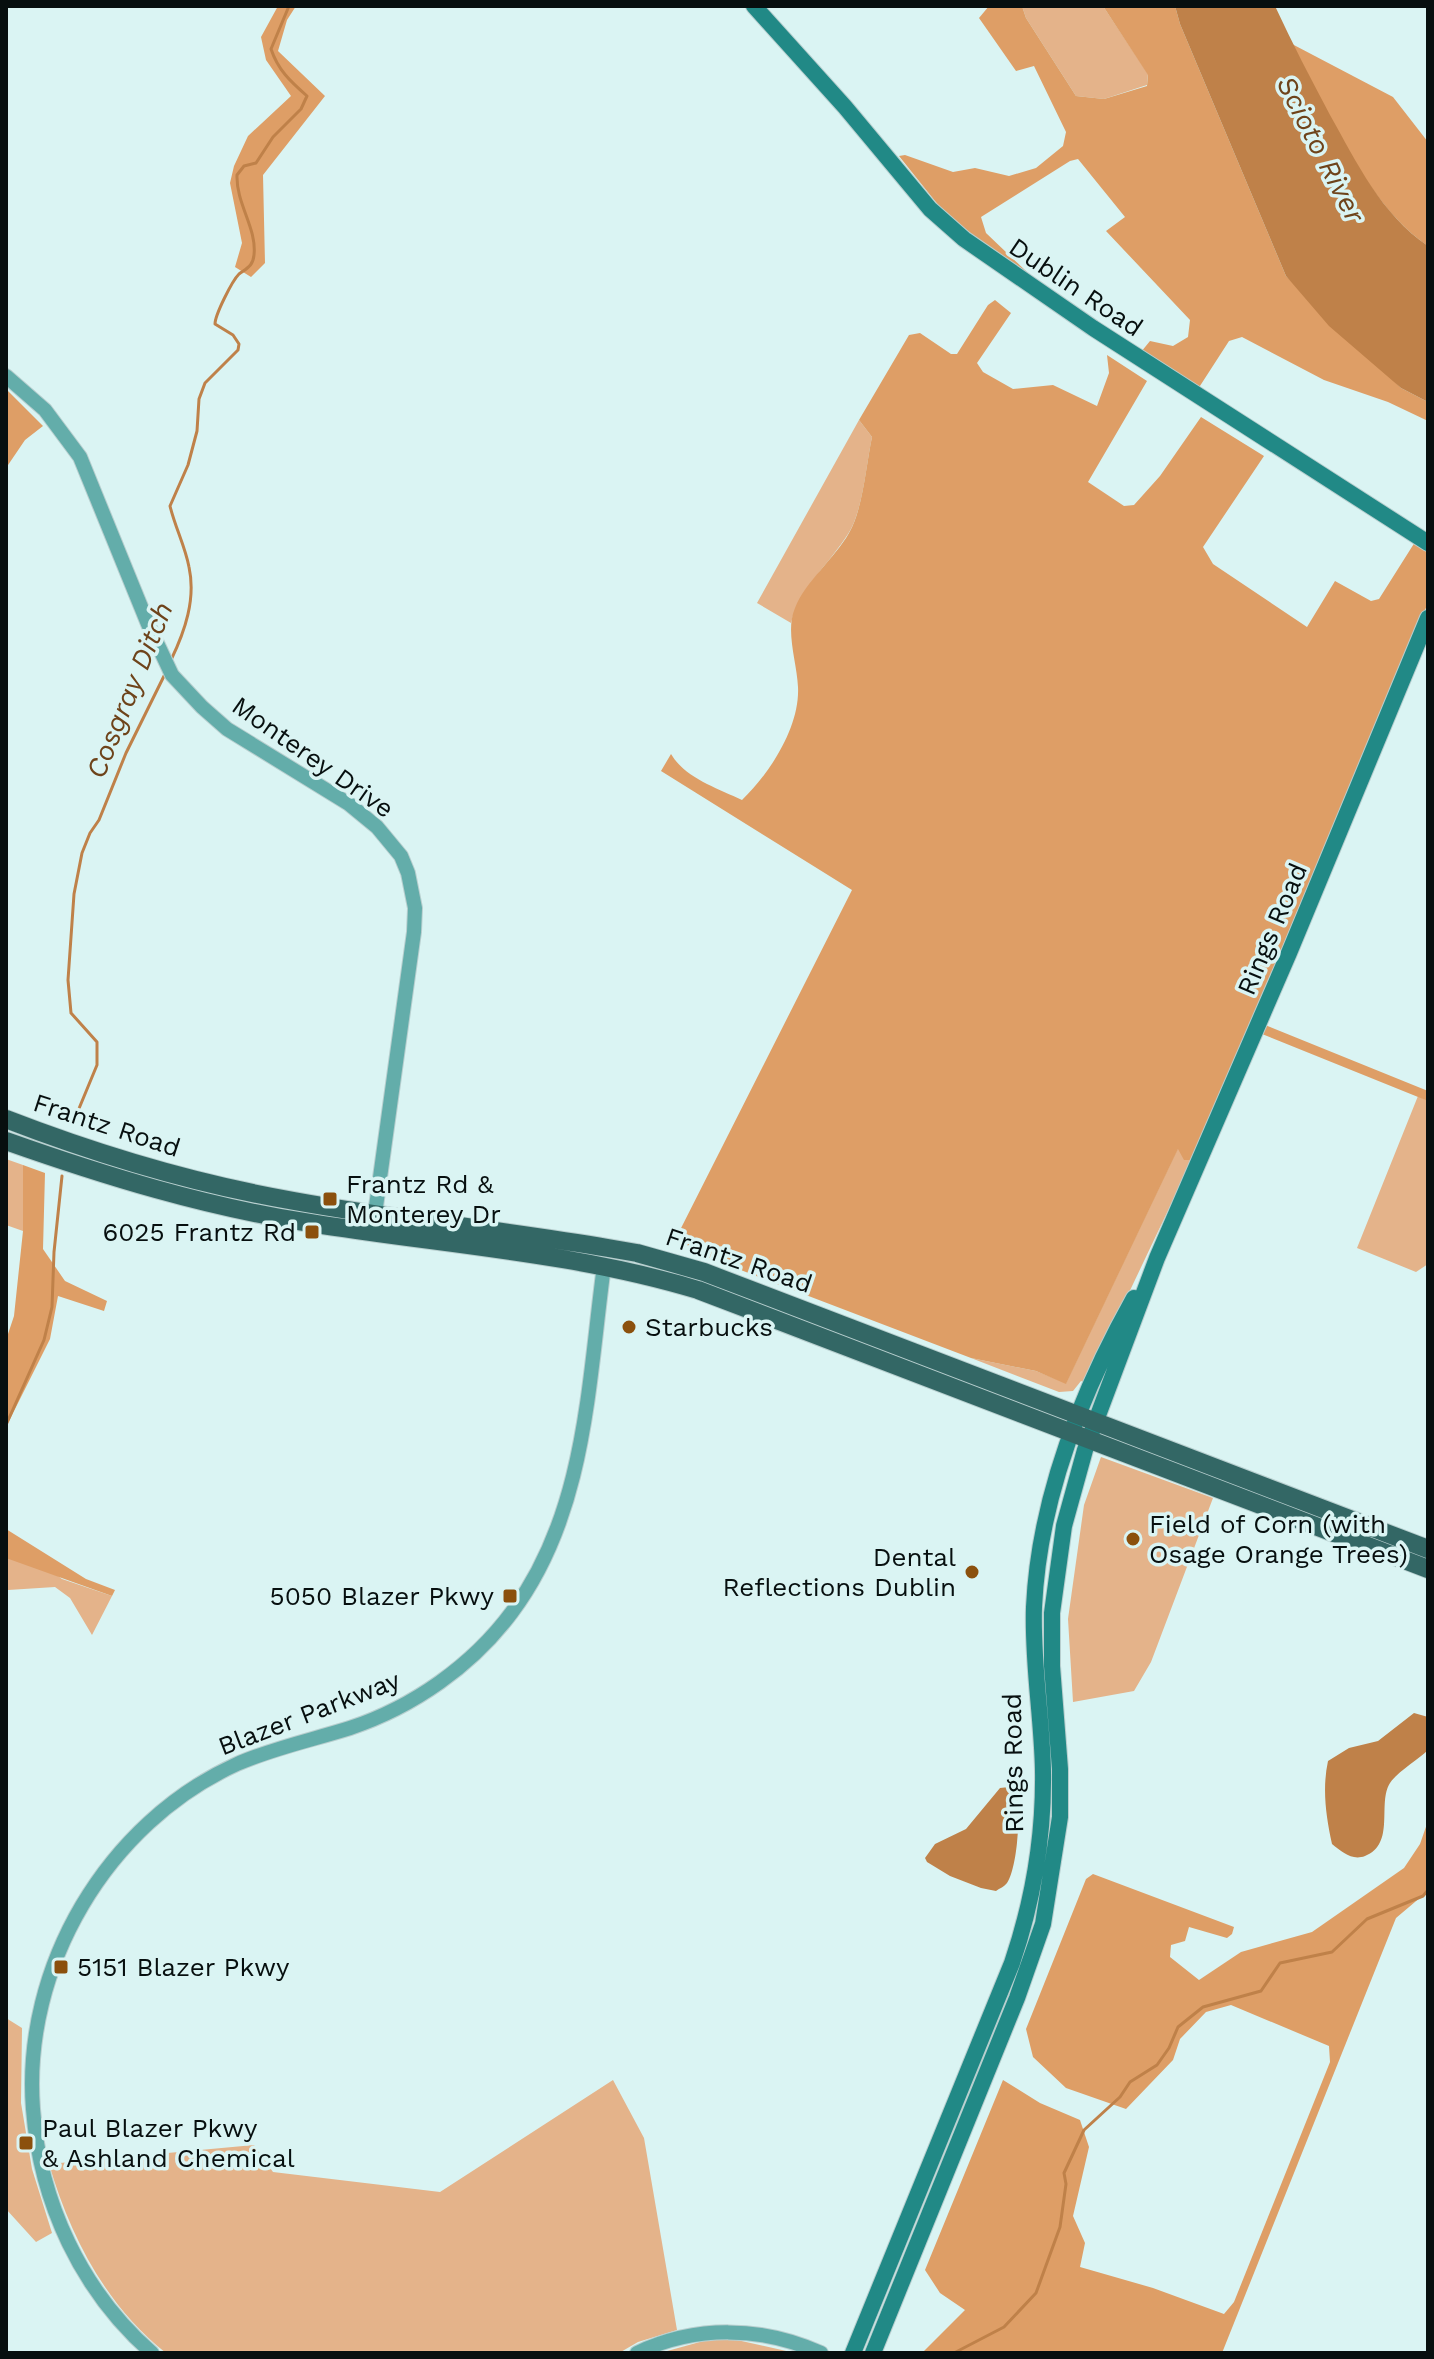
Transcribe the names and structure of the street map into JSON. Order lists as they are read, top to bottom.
{
  "streets": {
    "main road": ["Dublin Road", "Rings Road", "Frantz Road"],
    "street": ["Monterey Drive", "Blazer Parkway"]
  },
  "crossings": [
    ["Monterey Drive", "Frantz Road"],
    ["Rings Road", "Frantz Road"],
    ["Frantz Road", "Blazer Parkway"]
  ],
  "water": ["Scioto River", "Cosgray Ditch"],
  "places": {
    "transit": [
      "Frantz Rd & Monterey Dr",
      "6025 Frantz Rd",
      "5050 Blazer Pkwy",
      "5151 Blazer Pkwy",
      "Paul Blazer Pkwy & Ashland Chemical"
    ],
    "other": ["Starbucks", "Field of Corn (with Osage Orange Trees)", "Dental Reflections Dublin"]
  }
}
